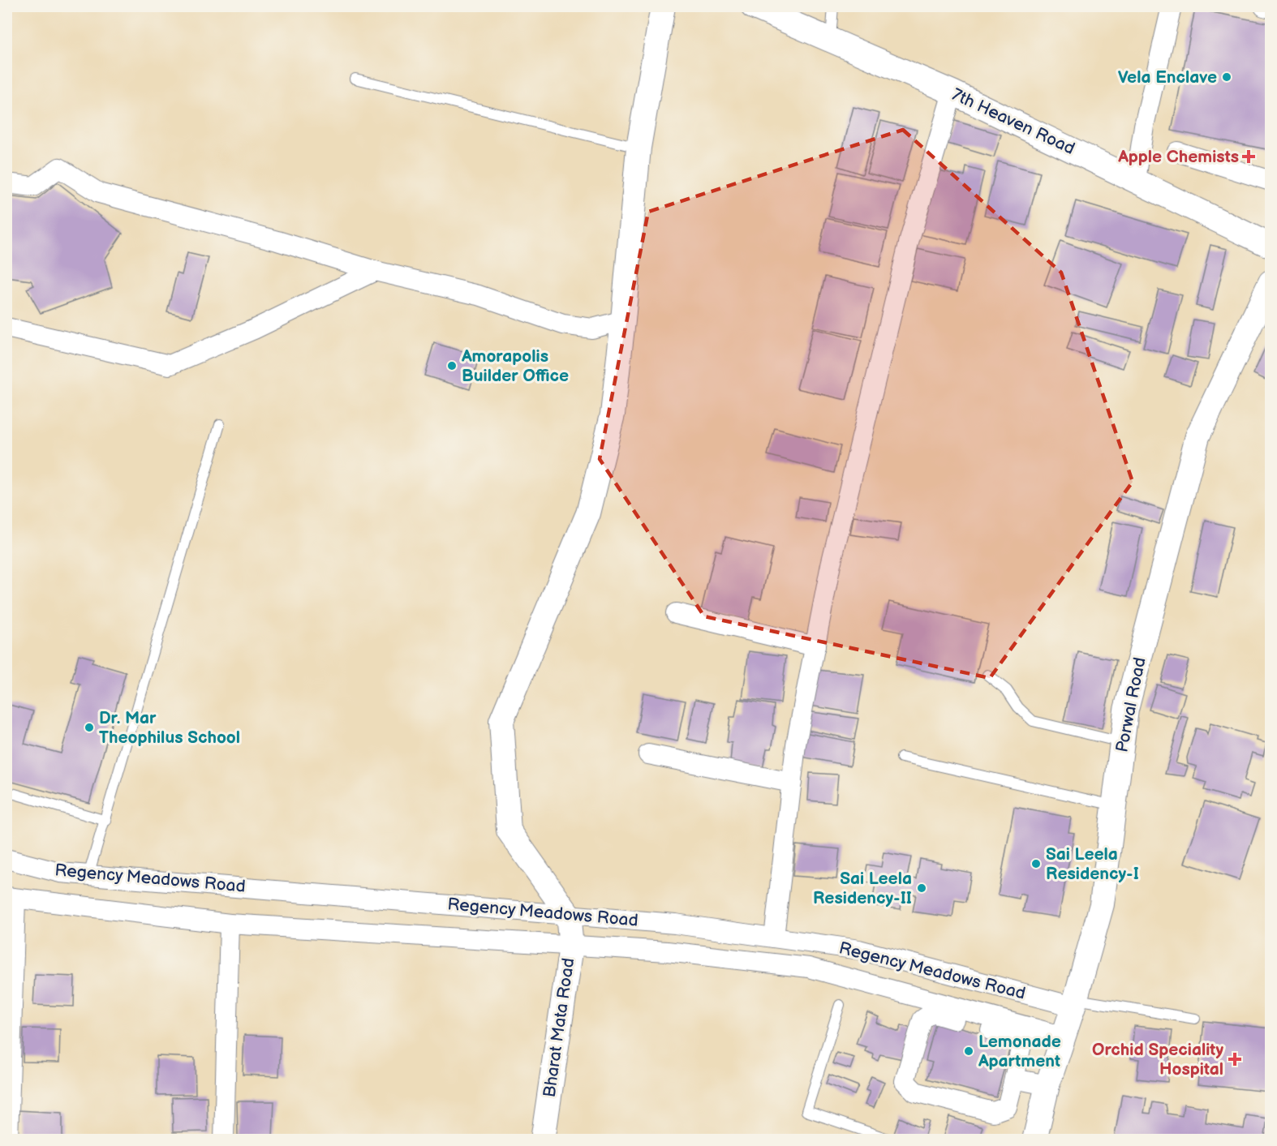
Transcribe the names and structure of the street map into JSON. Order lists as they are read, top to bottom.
{
  "streets": {
    "street": [
      "7th Heaven Road",
      "Porwal Road",
      "Regency Meadows Road",
      "Bharat Mata Road"
    ]
  },
  "crossings": [
    ["Porwal Road", "Regency Meadows Road"],
    ["Regency Meadows Road", "Bharat Mata Road"]
  ],
  "places": {
    "other": [
      "Vela Enclave",
      "Amorapolis Builder Office",
      "Dr. Mar Theophilus School",
      "Sai Leela Residency-I",
      "Sai Leela Residency-II",
      "Lemonade Apartment"
    ],
    "health": ["Apple Chemists", "Orchid Speciality Hospital"]
  }
}
